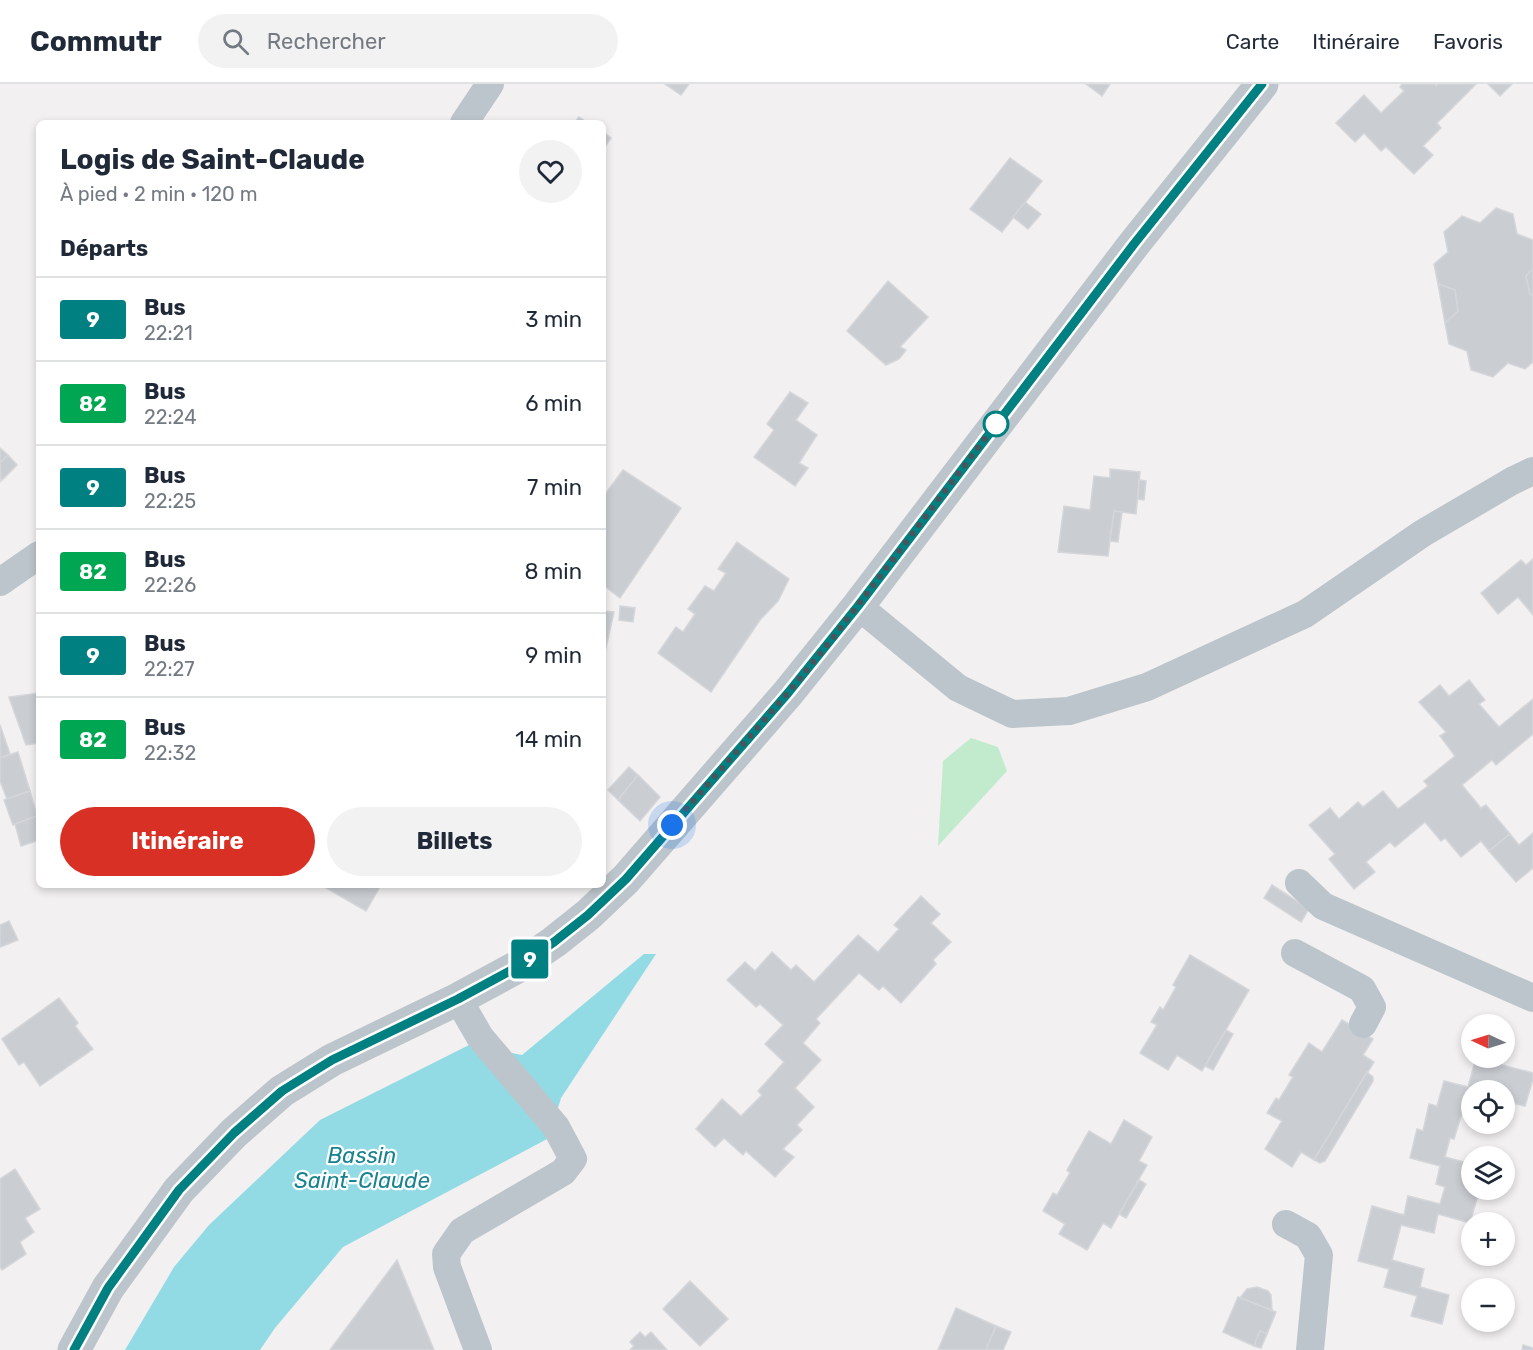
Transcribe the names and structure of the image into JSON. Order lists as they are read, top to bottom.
{
  "water": ["Bassin Saint-Claude"],
  "lines": ["bus line 9"],
  "north": "left",
  "page": {
    "header": "Commutr",
    "search": "Rechercher",
    "nav": ["Carte", "Itinéraire", "Favoris"],
    "on_map": "9",
    "heading": [
      ["Logis de Saint-Claude", "À pied · 2 min · 120 m"],
      "Départs"
    ],
    "list": [
      {
        "mark": "9",
        "name": "Bus",
        "note": "22:21",
        "value": "3 min"
      },
      {
        "mark": "82",
        "name": "Bus",
        "note": "22:24",
        "value": "6 min"
      },
      {
        "mark": "9",
        "name": "Bus",
        "note": "22:25",
        "value": "7 min"
      },
      {
        "mark": "82",
        "name": "Bus",
        "note": "22:26",
        "value": "8 min"
      },
      {
        "mark": "9",
        "name": "Bus",
        "note": "22:27",
        "value": "9 min"
      },
      {
        "mark": "82",
        "name": "Bus",
        "note": "22:32",
        "value": "14 min"
      }
    ],
    "buttons": ["Itinéraire", "Billets"],
    "map_buttons": ["+", "−"]
  }
}
